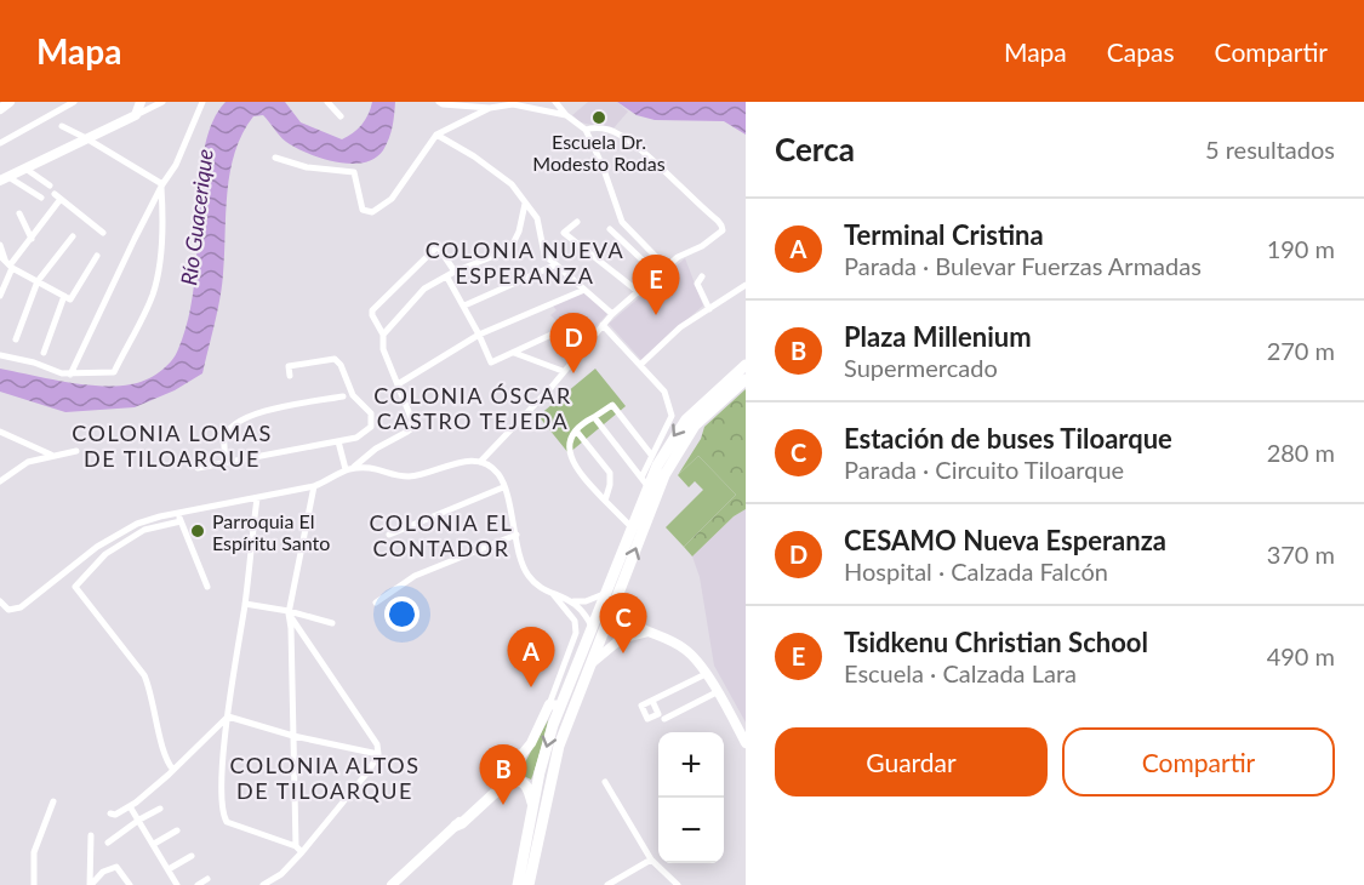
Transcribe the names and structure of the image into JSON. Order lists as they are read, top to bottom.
{
  "districts": [
    "COLONIA NUEVA ESPERANZA",
    "COLONIA ÓSCAR CASTRO TEJEDA",
    "COLONIA LOMAS DE TILOARQUE",
    "COLONIA EL CONTADOR",
    "COLONIA ALTOS DE TILOARQUE"
  ],
  "water": ["Río Guacerique"],
  "places": ["Escuela Dr. Modesto Rodas", "Parroquia El Espíritu Santo"],
  "page": {
    "header": "Mapa",
    "nav": ["Mapa", "Capas", "Compartir"],
    "heading": ["Cerca", "5 resultados"],
    "list": [
      {
        "mark": "A",
        "name": "Terminal Cristina",
        "note": "Parada · Bulevar Fuerzas Armadas",
        "value": "190 m"
      },
      {
        "mark": "B",
        "name": "Plaza Millenium",
        "note": "Supermercado",
        "value": "270 m"
      },
      {
        "mark": "C",
        "name": "Estación de buses Tiloarque",
        "note": "Parada · Circuito Tiloarque",
        "value": "280 m"
      },
      {
        "mark": "D",
        "name": "CESAMO Nueva Esperanza",
        "note": "Hospital · Calzada Falcón",
        "value": "370 m"
      },
      {
        "mark": "E",
        "name": "Tsidkenu Christian School",
        "note": "Escuela · Calzada Lara",
        "value": "490 m"
      }
    ],
    "pins": [
      "E",
      "D",
      "C",
      "A",
      "B"
    ],
    "buttons": ["Guardar", "Compartir"],
    "map_buttons": ["+", "−"]
  }
}
